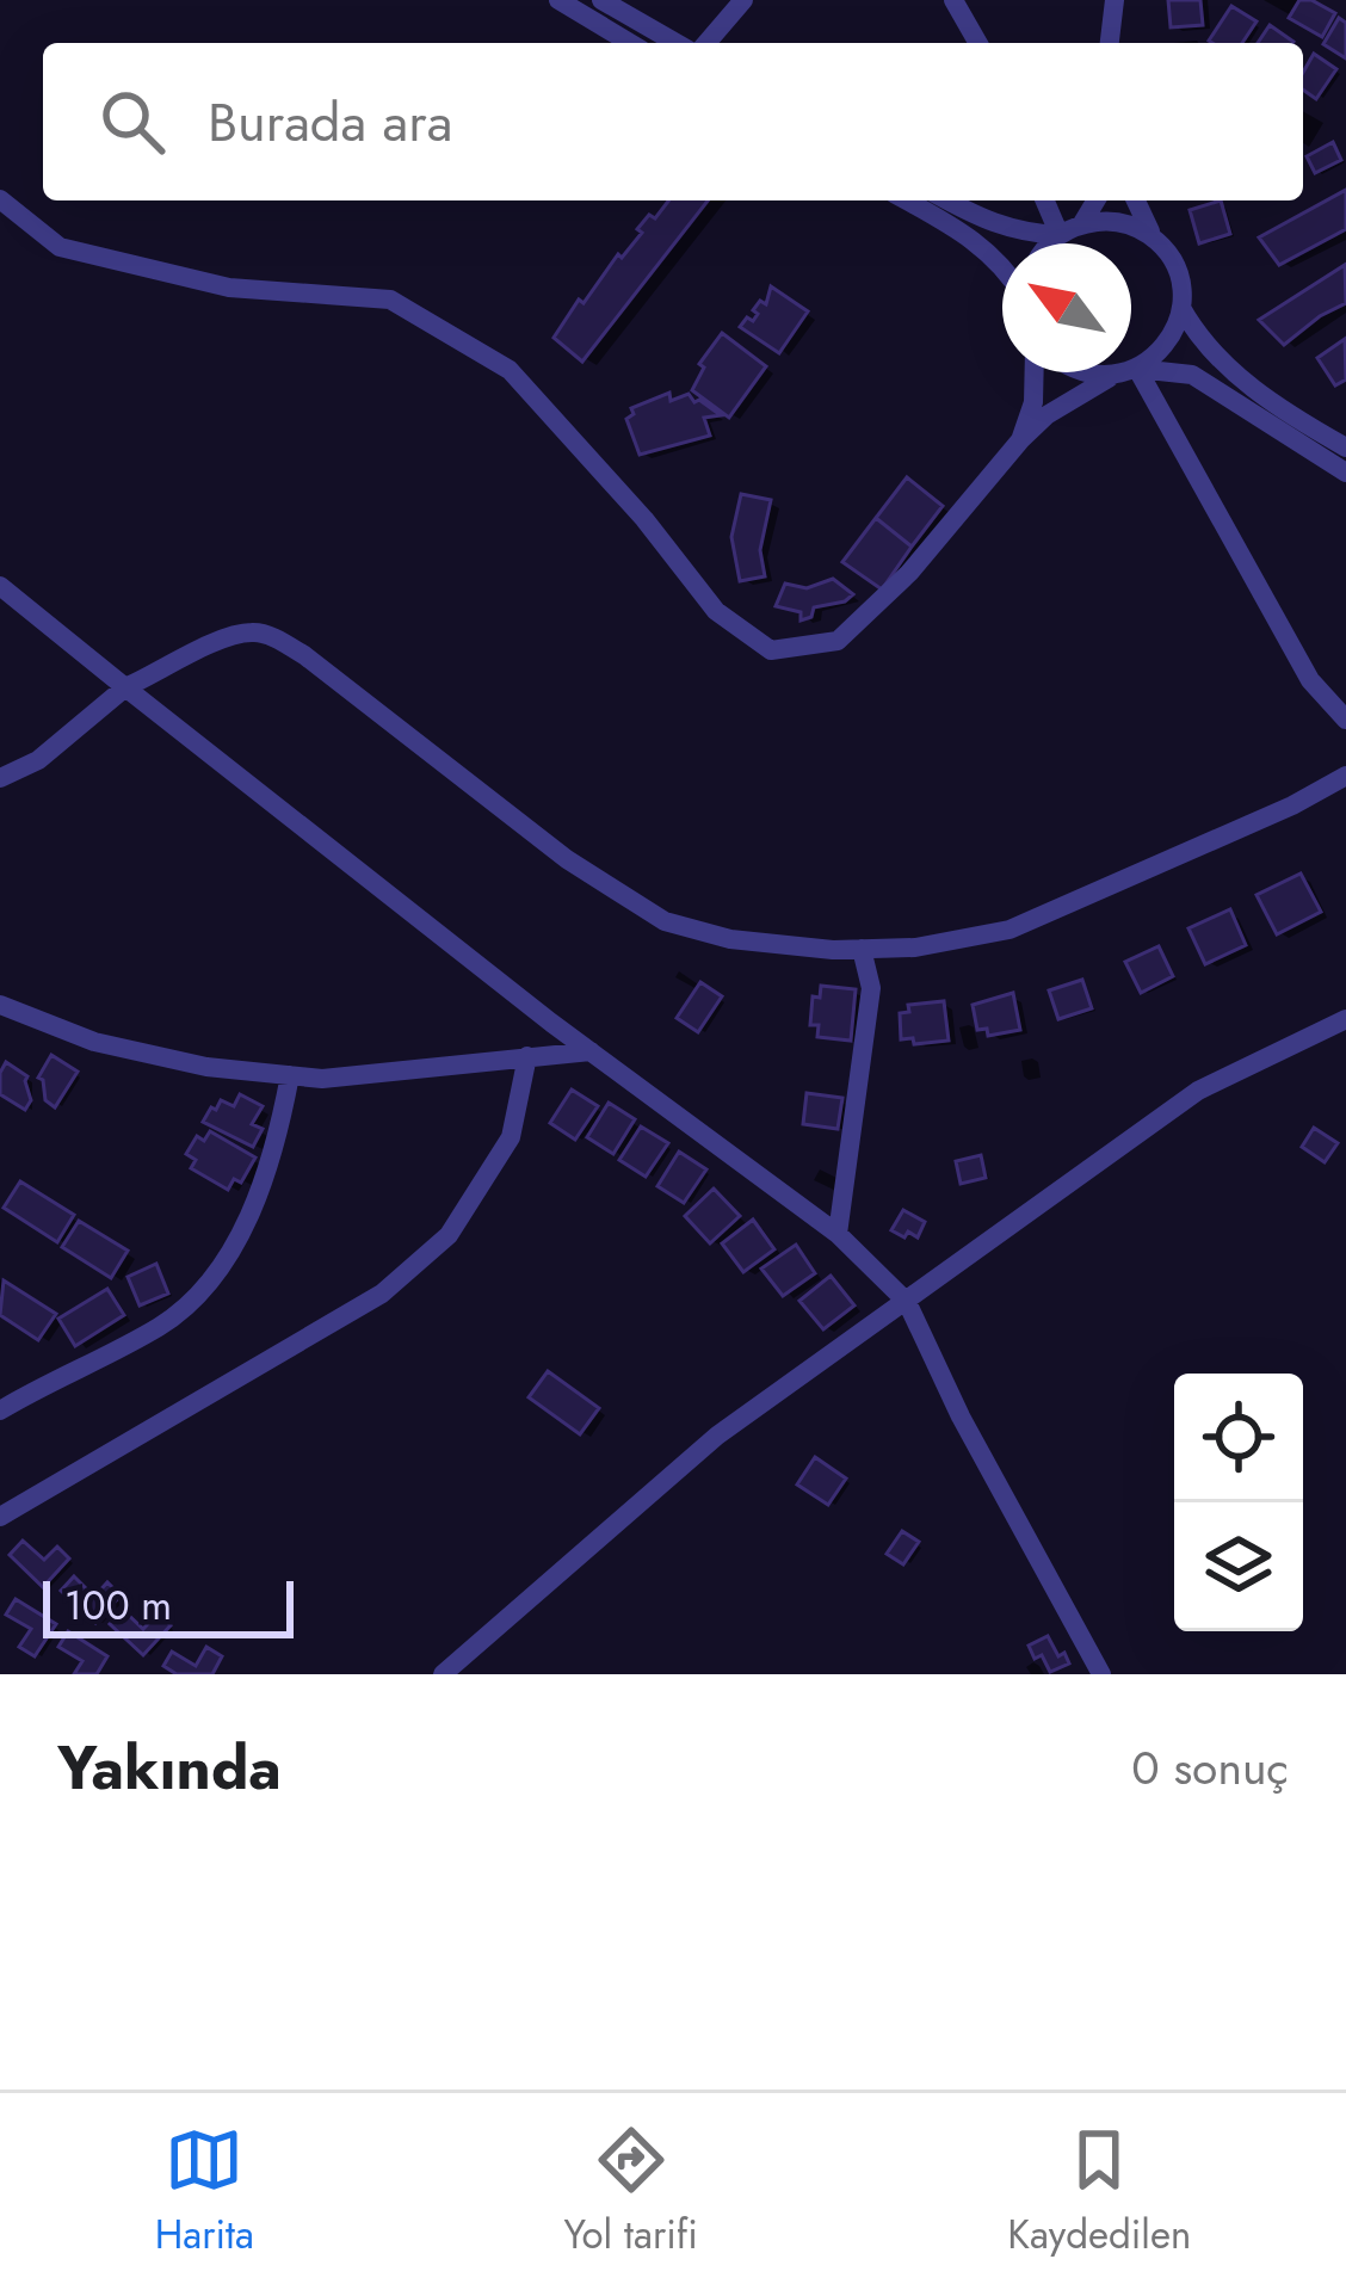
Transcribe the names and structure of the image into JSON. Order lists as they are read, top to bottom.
{
  "scale_bar": "100 m",
  "north": "top left",
  "page": {
    "search": "Burada ara",
    "scale": "100 m",
    "heading": ["Yakında", "0 sonuç"],
    "nav": ["Harita", "Yol tarifi", "Kaydedilen"]
  }
}
